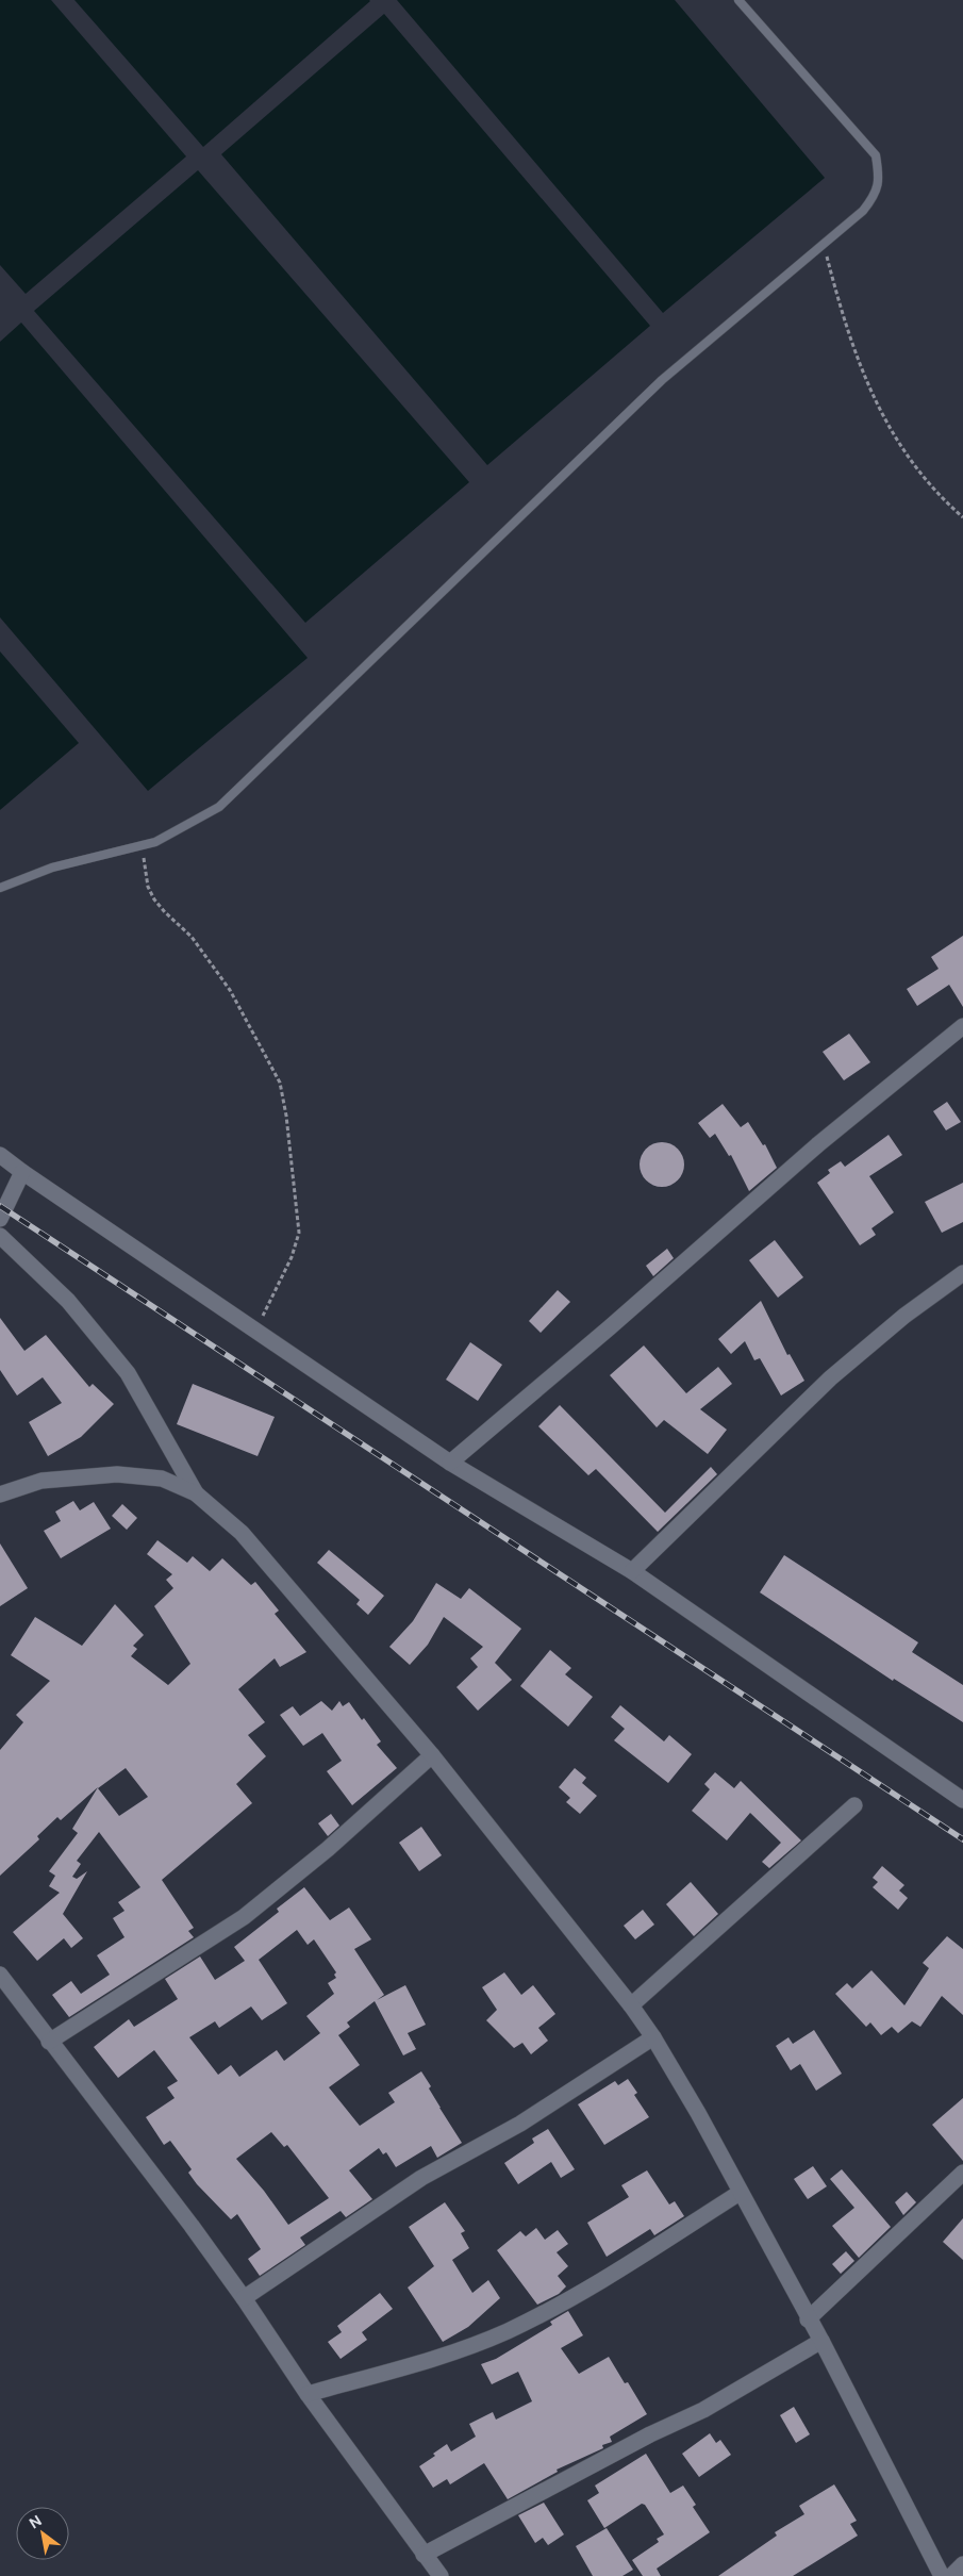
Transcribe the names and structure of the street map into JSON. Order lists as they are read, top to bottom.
{
  "north": "top left"
}
